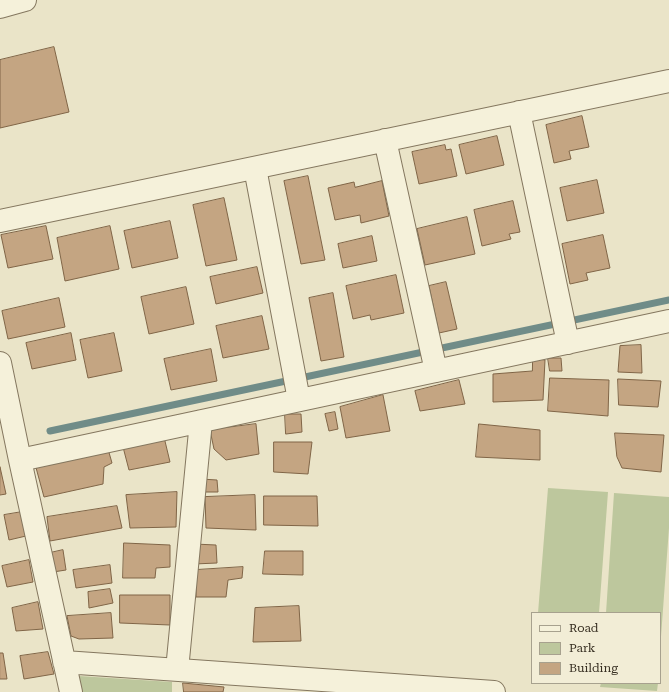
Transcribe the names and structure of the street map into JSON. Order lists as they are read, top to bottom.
{
  "legend": ["Road", "Park", "Building"]
}
